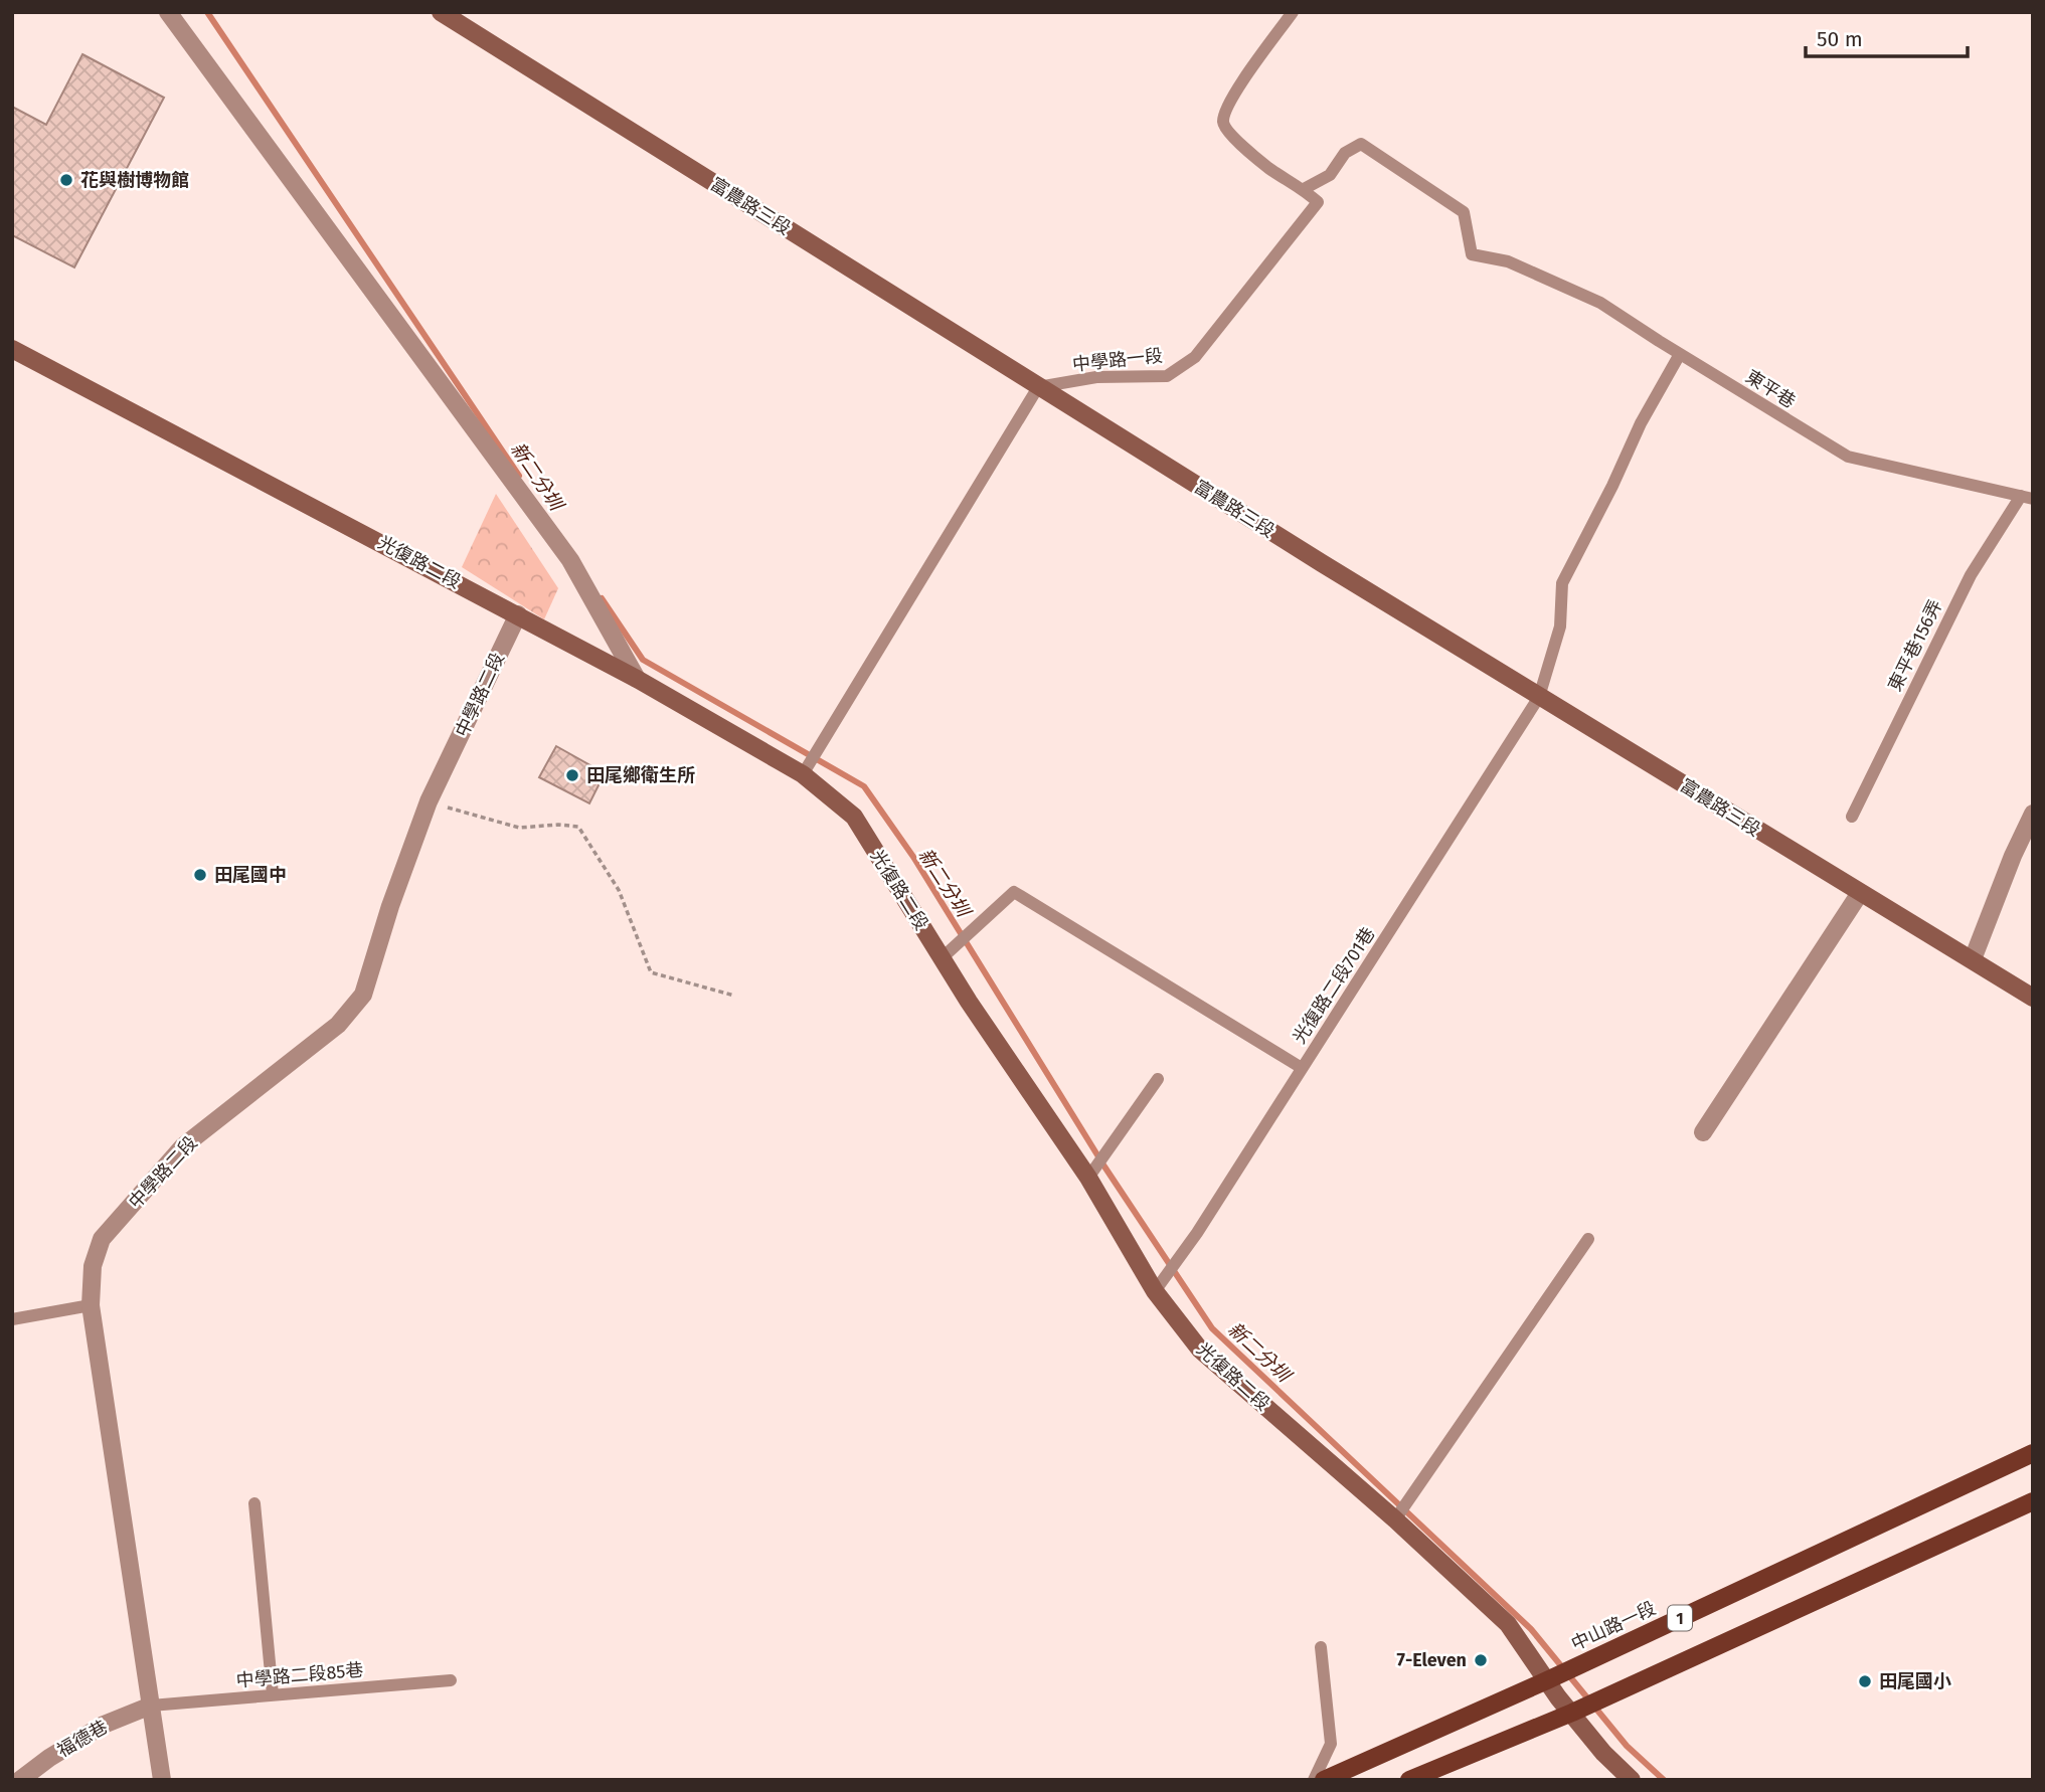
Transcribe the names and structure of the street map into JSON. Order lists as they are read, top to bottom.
{
  "streets": {
    "main road": ["1", "中山路一段"],
    "street": [
      "富農路三段",
      "光復路二段",
      "中學路二段",
      "福德巷"
    ],
    "lane": [
      "中學路一段",
      "東平巷",
      "東平巷156弄",
      "光復路二段701巷",
      "中學路二段85巷"
    ]
  },
  "crossings": [
    ["富農路三段", "中學路一段"],
    ["富農路三段", "光復路二段701巷"],
    ["中學路一段", "東平巷"],
    ["東平巷", "東平巷156弄"],
    ["東平巷", "光復路二段701巷"],
    ["光復路二段", "中學路二段"],
    ["光復路二段", "光復路二段701巷"],
    ["光復路二段", "1"],
    ["光復路二段", "中山路一段"],
    ["中學路二段", "中學路二段85巷"],
    ["中學路二段", "福德巷"],
    ["中學路二段85巷", "福德巷"]
  ],
  "water": ["新二分圳"],
  "places": [
    "花與樹博物館",
    "田尾鄉衛生所",
    "田尾國中",
    "7-Eleven",
    "田尾國小"
  ],
  "scale_bar": "50 m"
}
